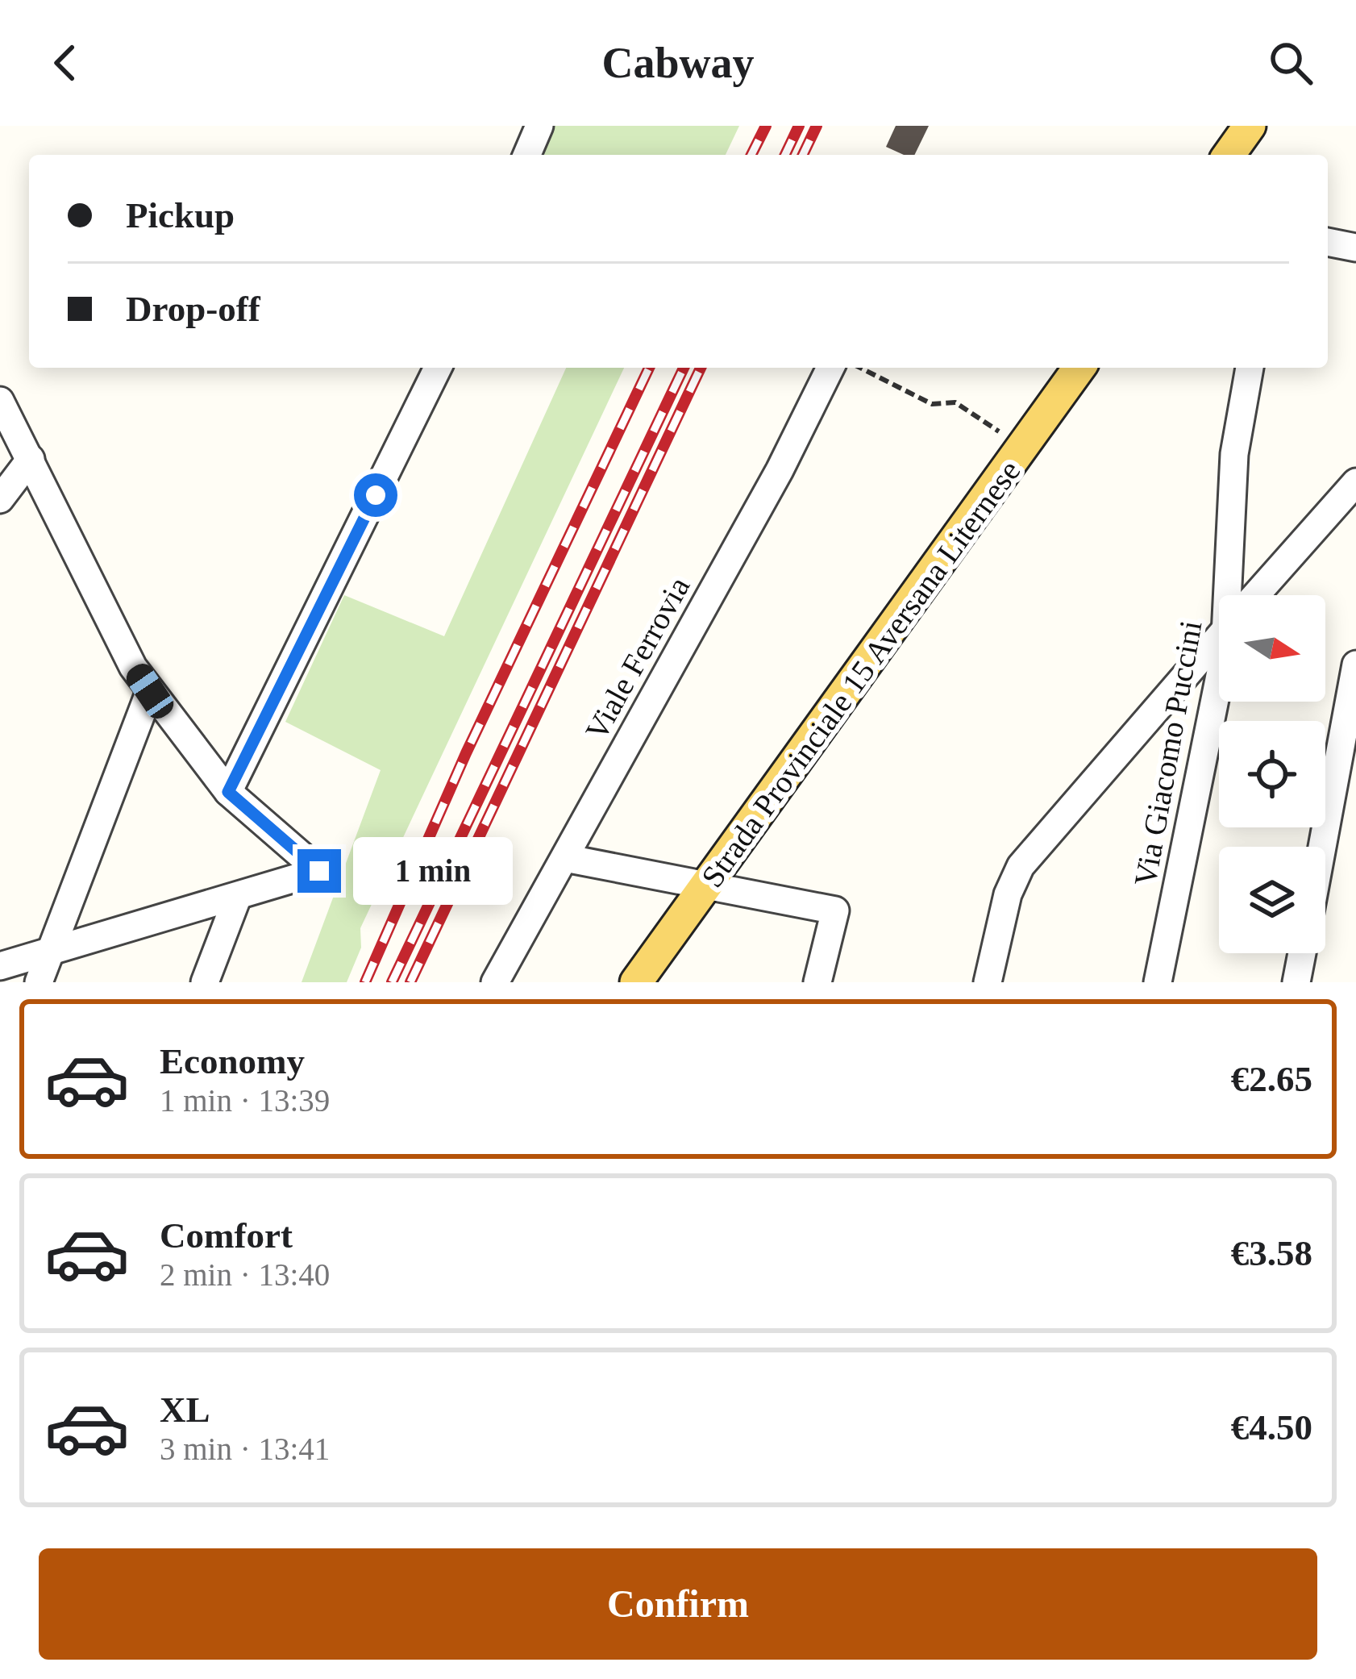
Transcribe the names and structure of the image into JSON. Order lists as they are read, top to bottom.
{
  "streets": {
    "main road": ["Strada Provinciale 15 Aversana Liternese"],
    "street": ["Viale Ferrovia", "Via Giacomo Puccini"]
  },
  "north": "right",
  "page": {
    "header": "Cabway",
    "banner": ["Pickup", "Drop-off"],
    "bubble": "1 min",
    "list": [
      {
        "name": "Economy",
        "note": "1 min · 13:39",
        "value": "€2.65"
      },
      {
        "name": "Comfort",
        "note": "2 min · 13:40",
        "value": "€3.58"
      },
      {
        "name": "XL",
        "note": "3 min · 13:41",
        "value": "€4.50"
      }
    ],
    "buttons": "Confirm"
  }
}
